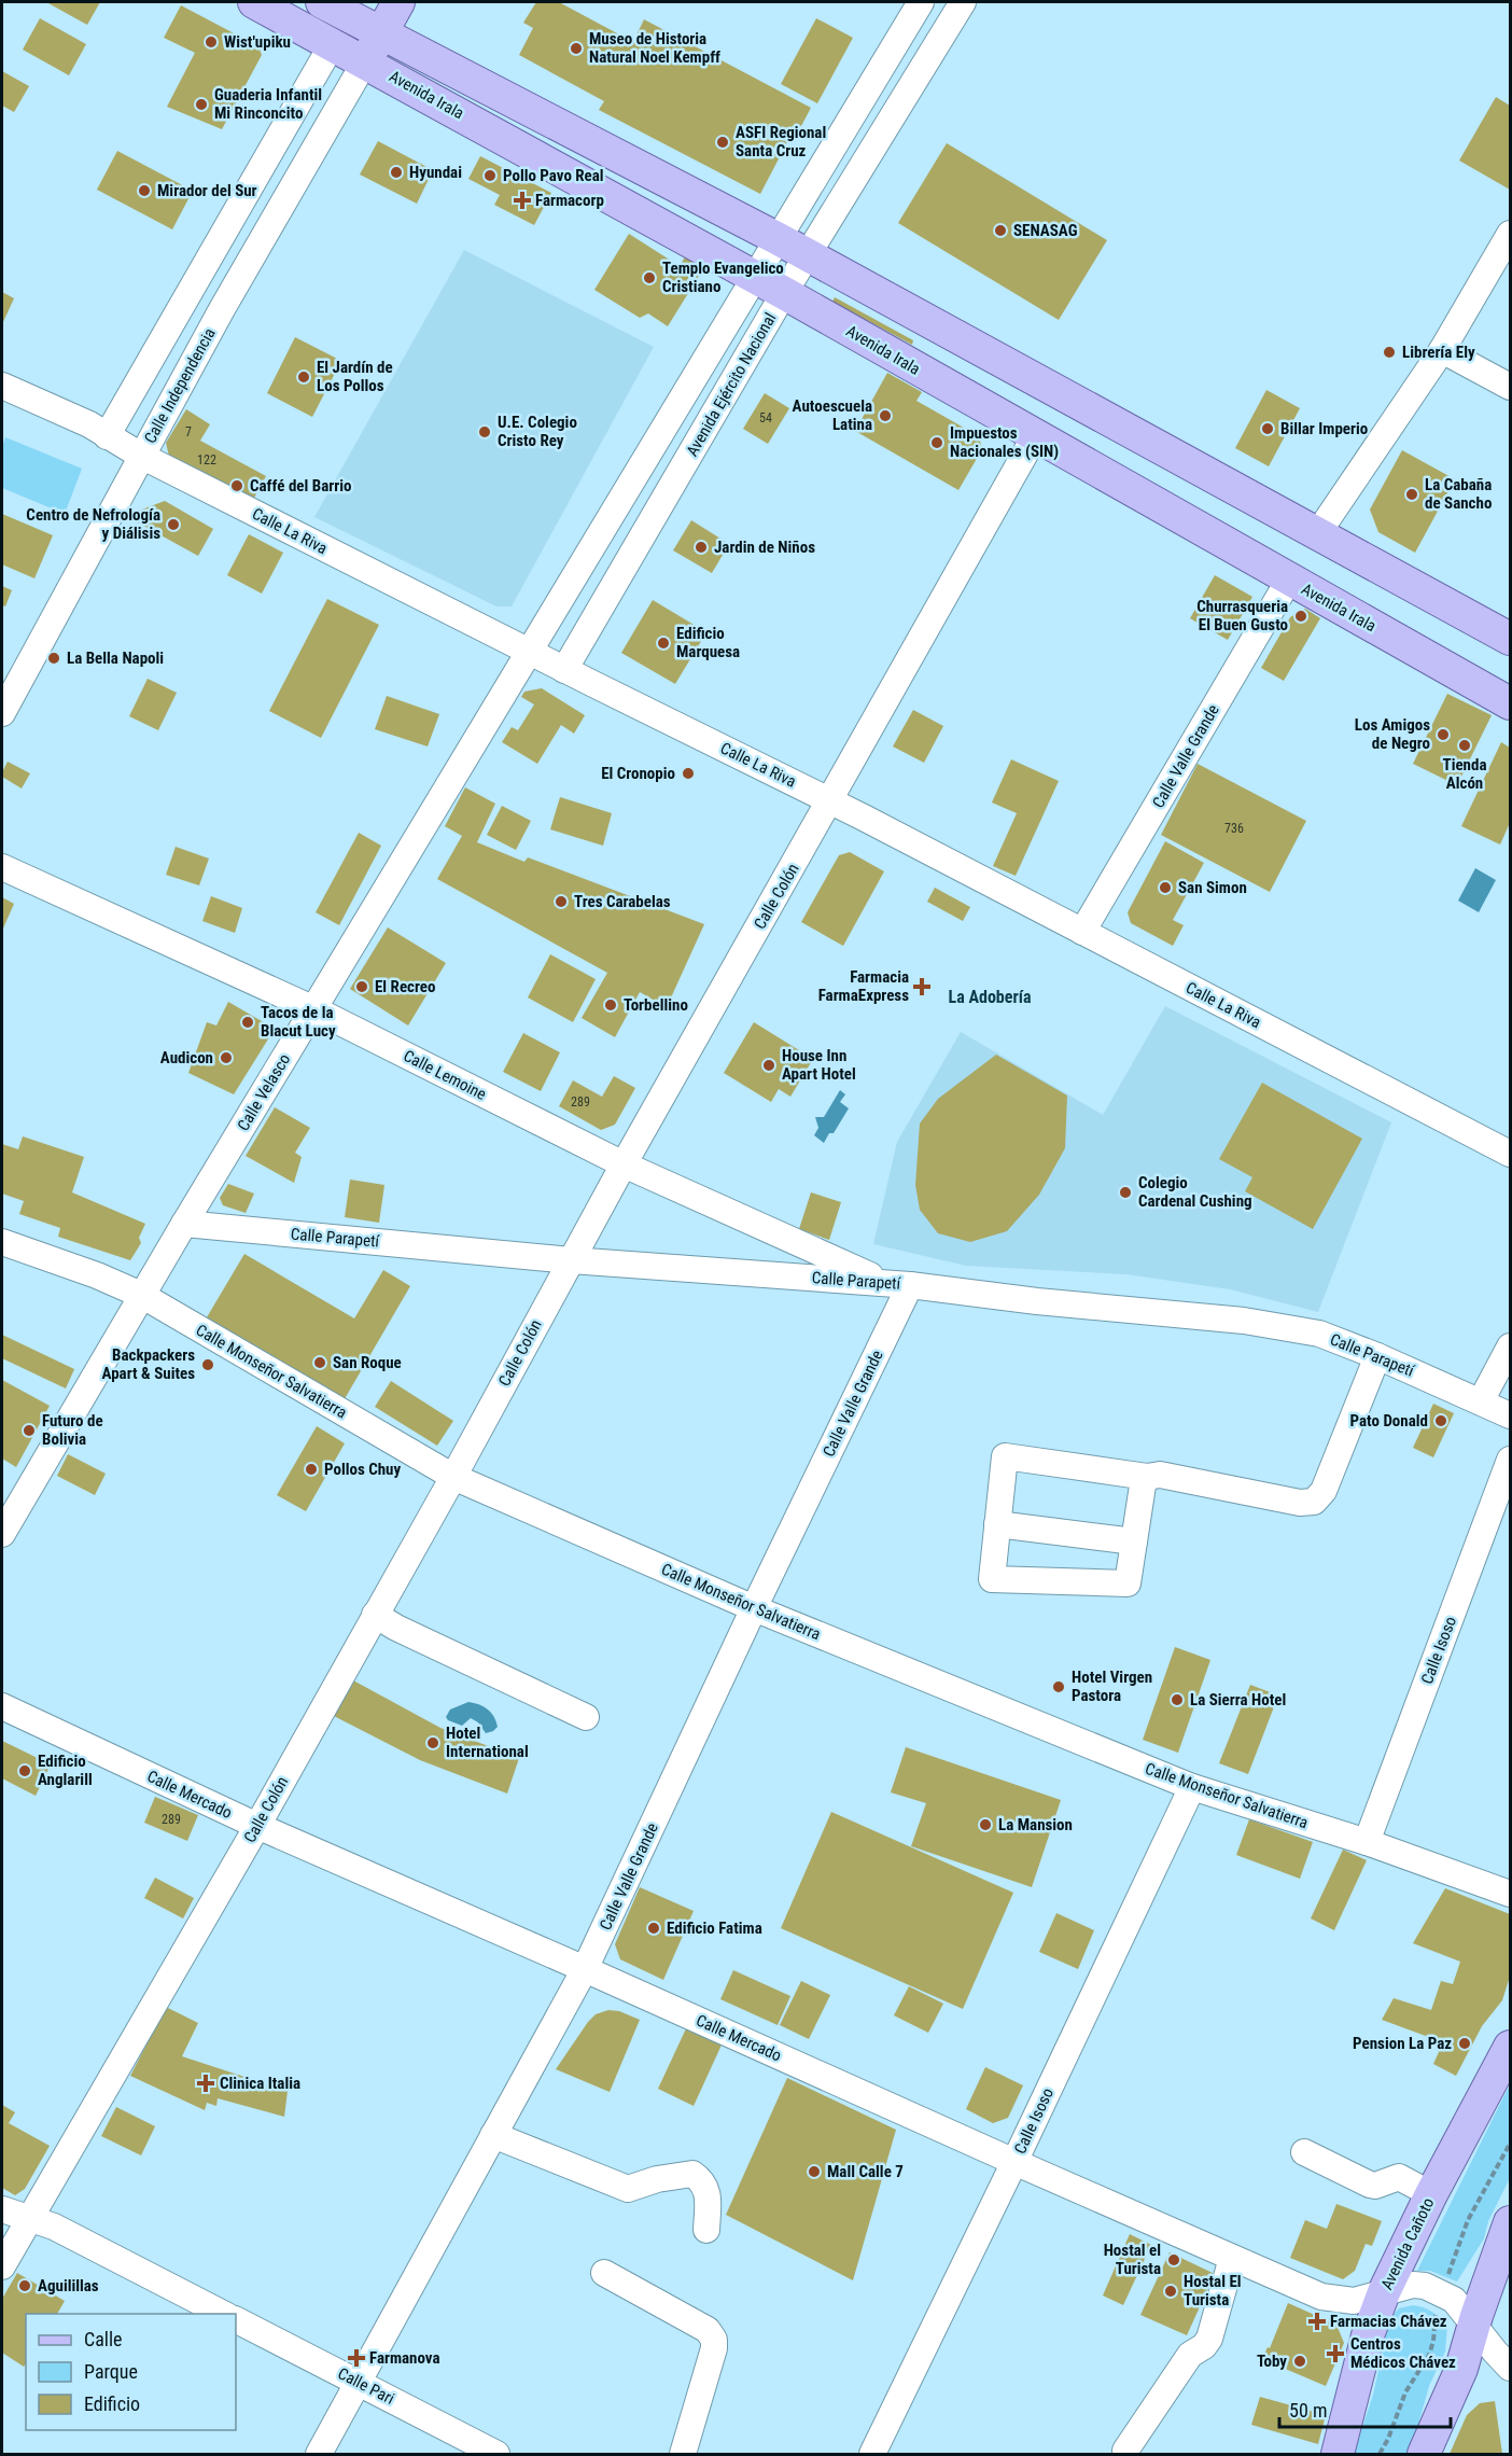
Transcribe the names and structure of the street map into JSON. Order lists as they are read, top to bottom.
{
  "streets": {
    "main road": ["Avenida Irala", "Avenida Cañoto"],
    "street": [
      "Avenida Ejército Nacional",
      "Calle Independencia",
      "Calle La Riva",
      "Calle Valle Grande",
      "Calle Colón",
      "Calle Lemoine",
      "Calle Velasco",
      "Calle Parapetí",
      "Calle Monseñor Salvatierra",
      "Calle Isoso",
      "Calle Mercado",
      "Calle Pari"
    ]
  },
  "crossings": [
    ["Avenida Irala", "Avenida Ejército Nacional"],
    ["Avenida Irala", "Calle Independencia"],
    ["Avenida Irala", "Calle Valle Grande"],
    ["Avenida Irala", "Calle Colón"],
    ["Avenida Ejército Nacional", "Calle La Riva"],
    ["Calle Independencia", "Calle La Riva"],
    ["Calle La Riva", "Calle Valle Grande"],
    ["Calle La Riva", "Calle Colón"],
    ["Calle La Riva", "Calle Velasco"],
    ["Calle Valle Grande", "Calle Lemoine"],
    ["Calle Valle Grande", "Calle Parapetí"],
    ["Calle Valle Grande", "Calle Monseñor Salvatierra"],
    ["Calle Valle Grande", "Calle Mercado"],
    ["Calle Valle Grande", "Calle Pari"],
    ["Calle Colón", "Calle Lemoine"],
    ["Calle Colón", "Calle Parapetí"],
    ["Calle Colón", "Calle Monseñor Salvatierra"],
    ["Calle Colón", "Calle Mercado"],
    ["Calle Lemoine", "Calle Velasco"],
    ["Calle Lemoine", "Calle Parapetí"],
    ["Calle Velasco", "Calle Parapetí"],
    ["Calle Velasco", "Calle Monseñor Salvatierra"],
    ["Calle Monseñor Salvatierra", "Calle Isoso"],
    ["Calle Isoso", "Calle Mercado"],
    ["Calle Mercado", "Avenida Cañoto"]
  ],
  "districts": ["La Adobería"],
  "places": {
    "other": [
      "Wist'upiku",
      "Museo de Historia Natural Noel Kempff",
      "Guaderia Infantil Mi Rinconcito",
      "ASFI Regional Santa Cruz",
      "Hyundai",
      "Pollo Pavo Real",
      "Mirador del Sur",
      "SENASAG",
      "Templo Evangelico Cristiano",
      "Librería Ely",
      "El Jardín de Los Pollos",
      "Autoescuela Latina",
      "Billar Imperio",
      "U.E. Colegio Cristo Rey",
      "Impuestos Nacionales (SIN)",
      "Caffé del Barrio",
      "La Cabaña de Sancho",
      "Centro de Nefrología y Diálisis",
      "Jardin de Niños",
      "Churrasqueria El Buen Gusto",
      "Edificio Marquesa",
      "La Bella Napoli",
      "Los Amigos de Negro",
      "Tienda Alcón",
      "El Cronopio",
      "San Simon",
      "Tres Carabelas",
      "El Recreo",
      "Torbellino",
      "Tacos de la Blacut Lucy",
      "Audicon",
      "House Inn Apart Hotel",
      "Colegio Cardenal Cushing",
      "San Roque",
      "Backpackers Apart & Suites",
      "Pato Donald",
      "Futuro de Bolivia",
      "Pollos Chuy",
      "Hotel Virgen Pastora",
      "La Sierra Hotel",
      "Hotel International",
      "Edificio Anglarill",
      "La Mansion",
      "Edificio Fatima",
      "Pension La Paz",
      "Mall Calle 7",
      "Hostal el Turista",
      "Aguilillas",
      "Hostal El Turista",
      "Toby"
    ],
    "health": [
      "Farmacorp",
      "Farmacia FarmaExpress",
      "Clinica Italia",
      "Farmacias Chávez",
      "Centros Médicos Chávez",
      "Farmanova"
    ]
  },
  "house_numbers": [
    "54",
    "7",
    "122",
    "736",
    "289",
    "289"
  ],
  "legend": ["Calle", "Parque", "Edificio"],
  "scale_bar": "50 m"
}
